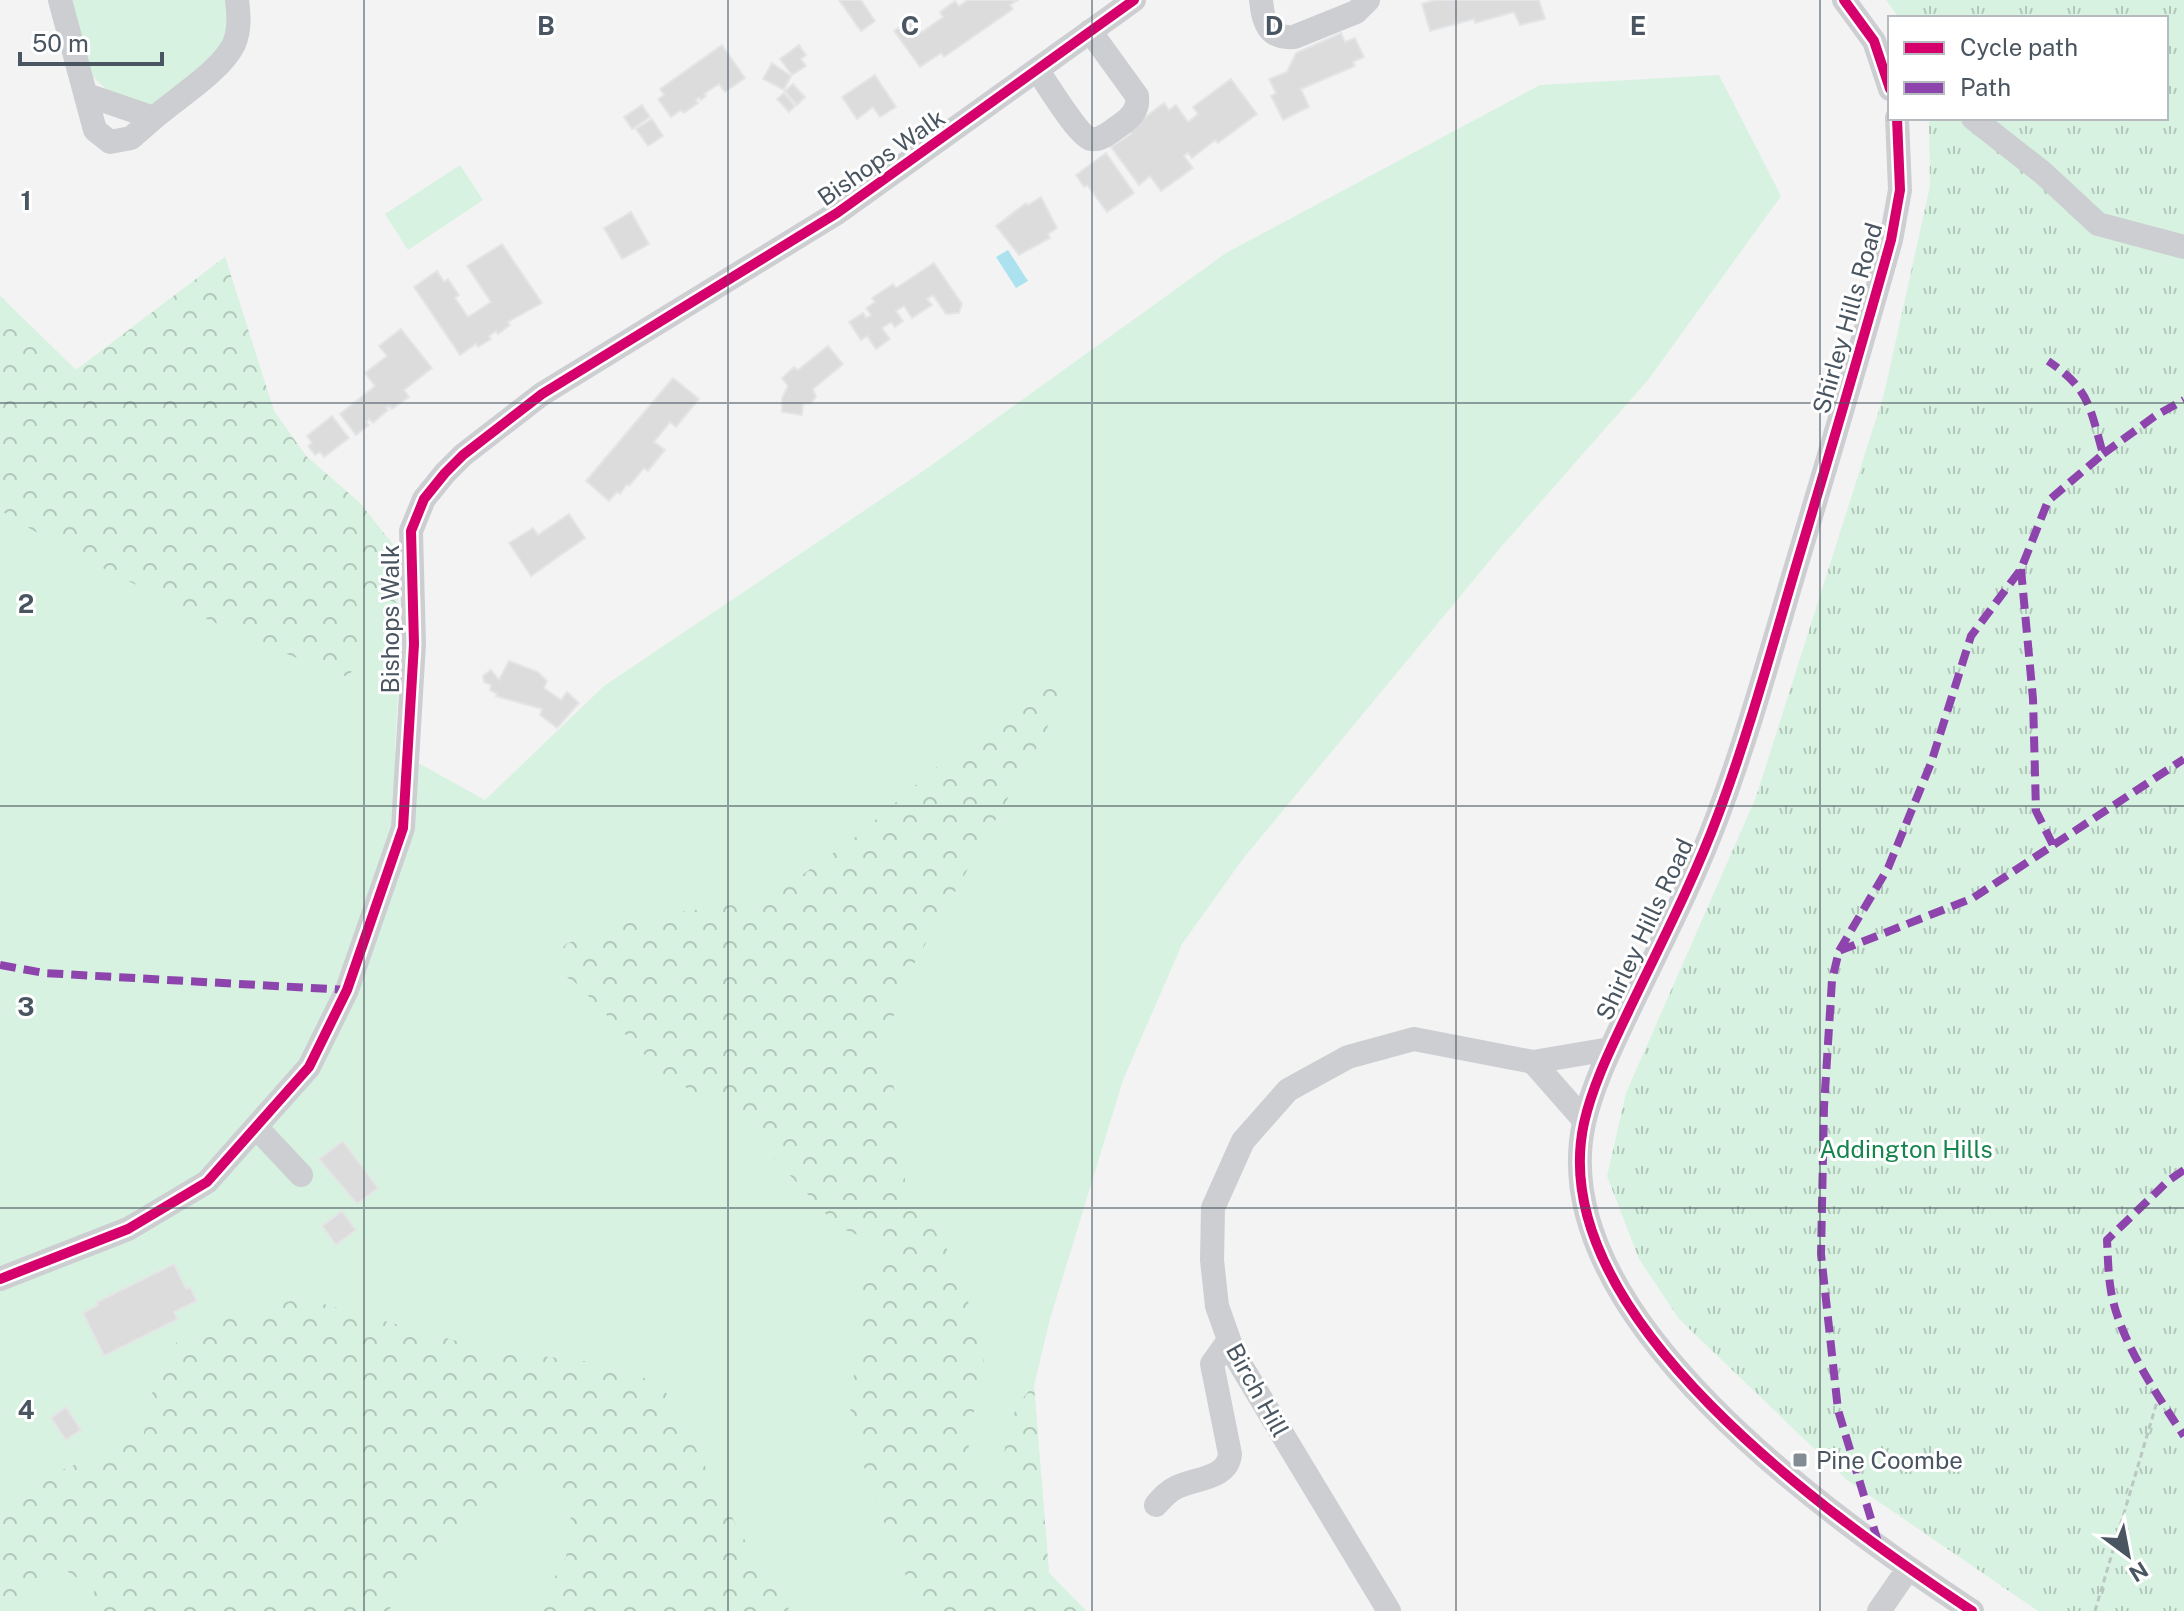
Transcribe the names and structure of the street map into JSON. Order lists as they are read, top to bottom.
{
  "streets": {
    "street": ["Bishops Walk", "Shirley Hills Road", "Birch Hill"]
  },
  "crossings": [
    ["Shirley Hills Road", "Birch Hill"]
  ],
  "parks": ["Addington Hills"],
  "places": {
    "transit": ["Pine Coombe"]
  },
  "legend": ["Cycle path", "Path"],
  "scale_bar": "50 m",
  "north": "bottom right",
  "grid": {
    "columns": [
      "B",
      "C",
      "D",
      "E"
    ],
    "rows": [
      "1",
      "2",
      "3",
      "4"
    ]
  }
}
